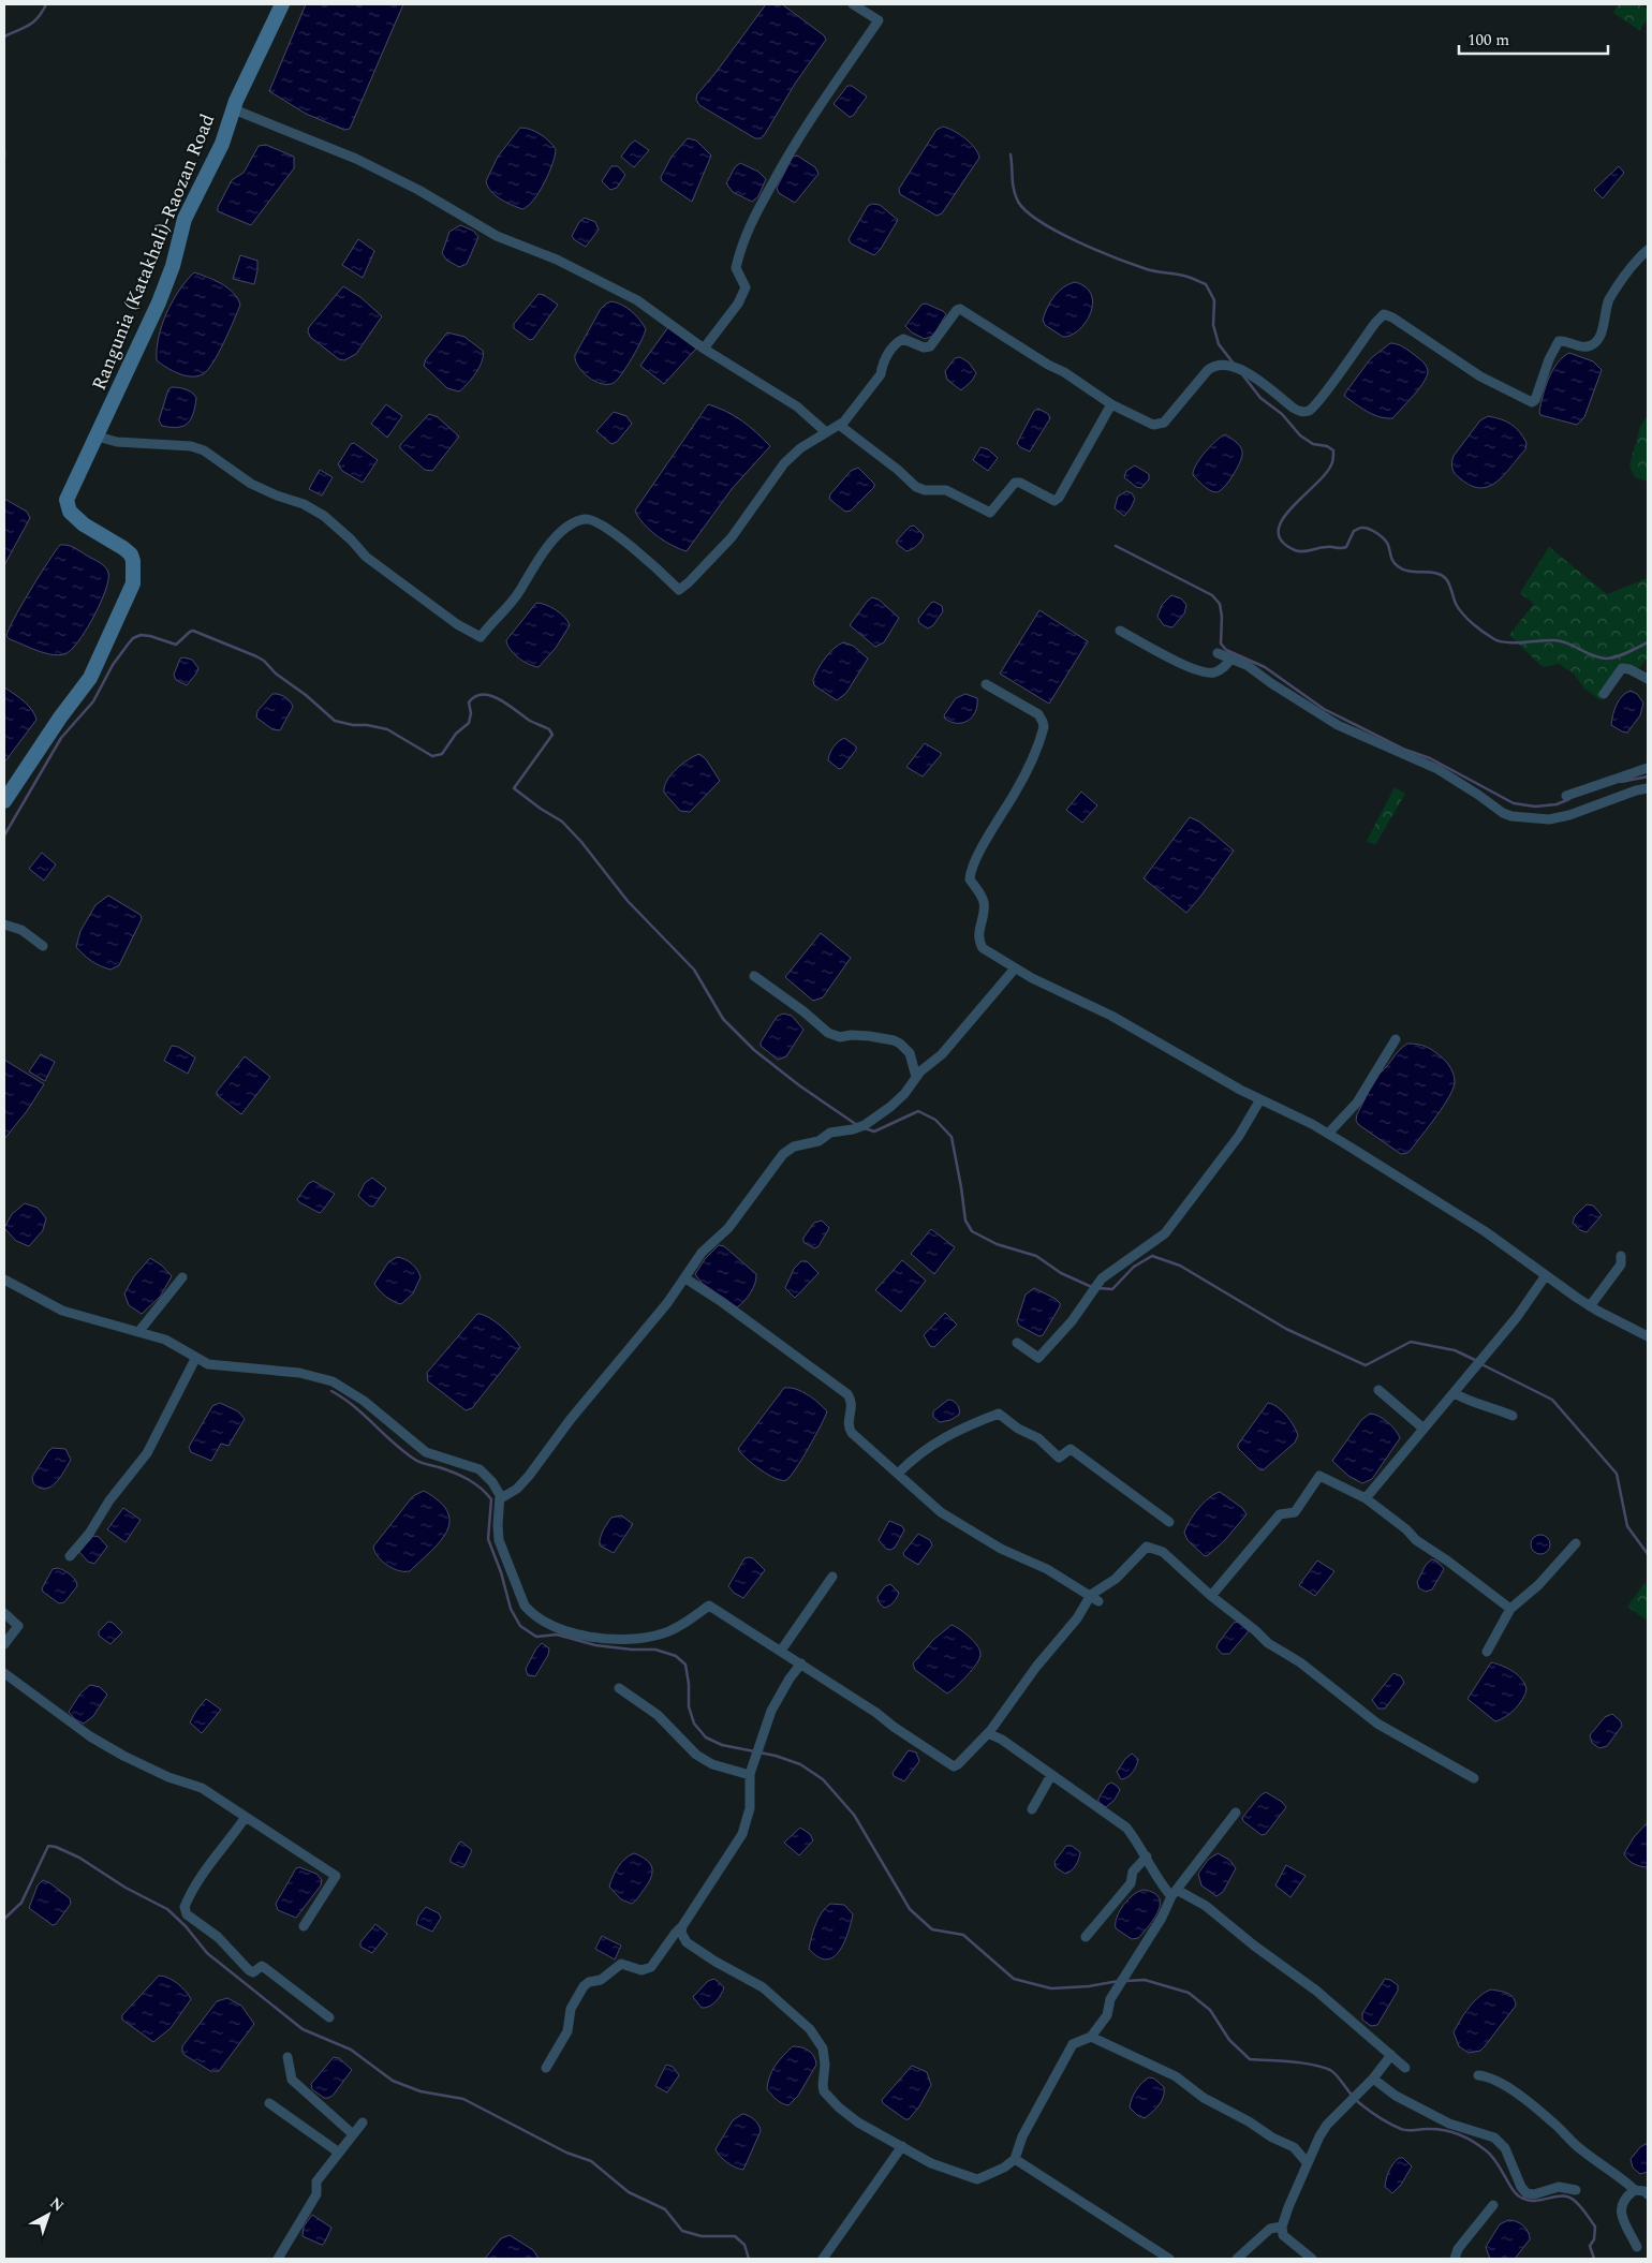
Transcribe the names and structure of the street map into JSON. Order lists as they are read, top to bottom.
{
  "streets": {
    "main road": ["Rangunia (Katakhali)-Raozan Road"]
  },
  "scale_bar": "100 m",
  "north": "top right"
}
